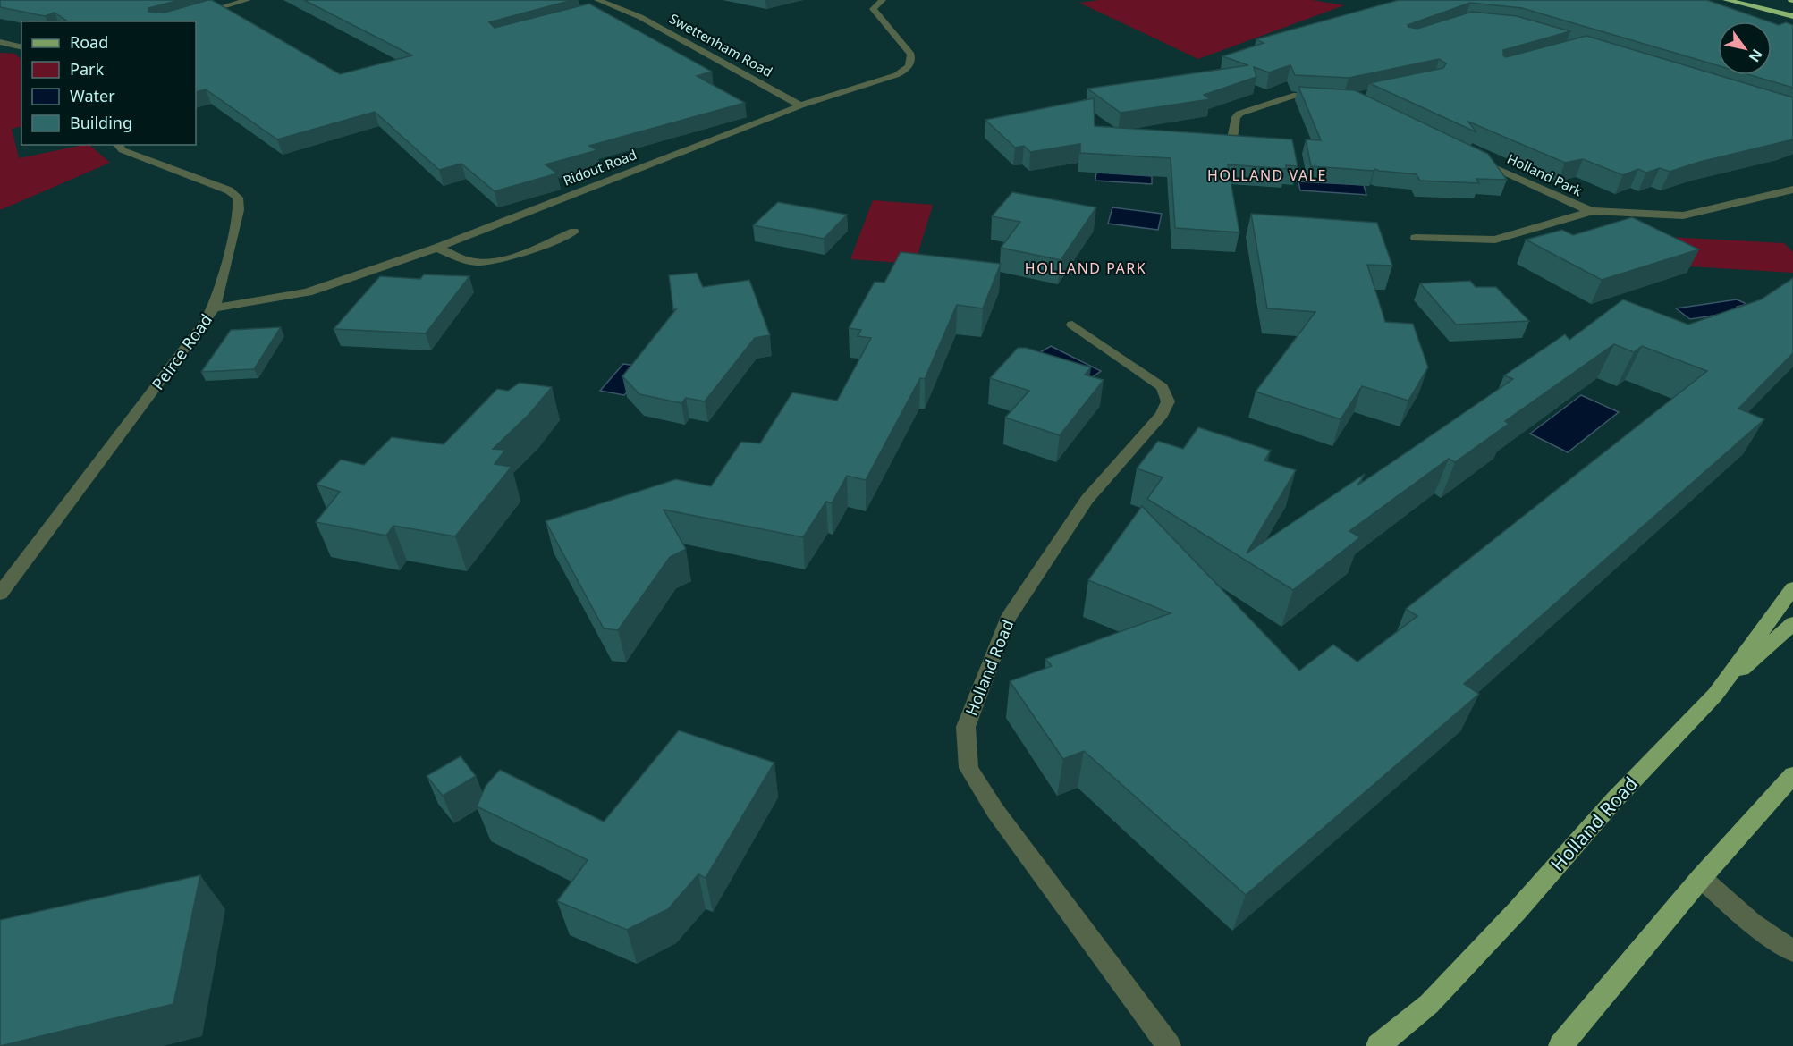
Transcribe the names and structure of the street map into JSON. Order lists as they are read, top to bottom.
{
  "streets": {
    "main road": ["Holland Road"],
    "street": [
      "Swettenham Road",
      "Ridout Road",
      "Holland Park",
      "Peirce Road"
    ]
  },
  "crossings": [
    ["Swettenham Road", "Ridout Road"],
    ["Ridout Road", "Peirce Road"]
  ],
  "districts": ["HOLLAND VALE", "HOLLAND PARK"],
  "legend": [
    "Road",
    "Park",
    "Water",
    "Building"
  ],
  "north": "bottom right"
}
